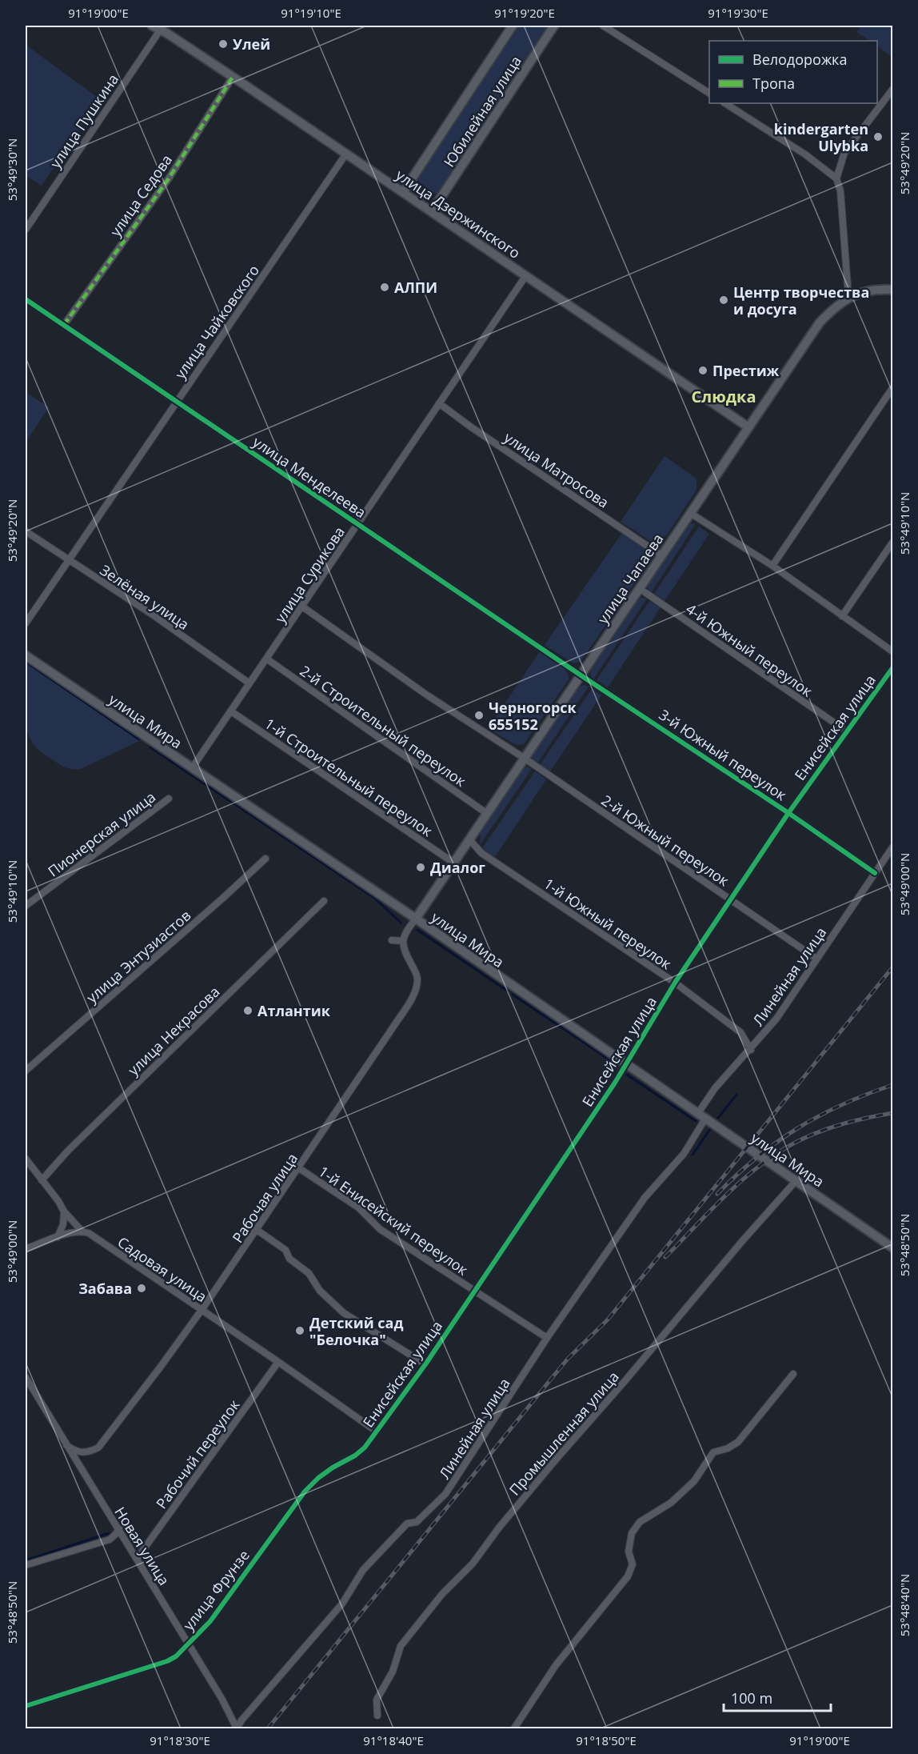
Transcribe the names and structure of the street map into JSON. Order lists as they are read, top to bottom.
{
  "streets": {
    "main road": [
      "Юбилейная улица",
      "улица Дзержинского",
      "улица Чапаева",
      "улица Мира"
    ],
    "street": [
      "улица Пушкина",
      "улица Седова",
      "улица Чайковского",
      "улица Матросова",
      "улица Менделеева",
      "улица Сурикова",
      "Зелёная улица",
      "4-й Южный переулок",
      "2-й Строительный переулок",
      "Енисейская улица",
      "3-й Южный переулок",
      "1-й Строительный переулок",
      "Пионерская улица",
      "2-й Южный переулок",
      "1-й Южный переулок",
      "улица Энтузиастов",
      "Линейная улица",
      "улица Некрасова",
      "Рабочая улица",
      "1-й Енисейский переулок",
      "Садовая улица",
      "Промышленная улица",
      "Рабочий переулок",
      "Новая улица",
      "улица Фрунзе"
    ]
  },
  "crossings": [
    ["Юбилейная улица", "улица Дзержинского"],
    ["улица Пушкина", "улица Дзержинского"],
    ["улица Седова", "улица Дзержинского"],
    ["улица Седова", "улица Менделеева"],
    ["улица Дзержинского", "улица Чайковского"],
    ["улица Дзержинского", "улица Сурикова"],
    ["улица Дзержинского", "улица Чапаева"],
    ["улица Чайковского", "улица Менделеева"],
    ["улица Чайковского", "Зелёная улица"],
    ["улица Матросова", "улица Сурикова"],
    ["улица Матросова", "улица Чапаева"],
    ["улица Менделеева", "улица Сурикова"],
    ["улица Менделеева", "улица Чапаева"],
    ["улица Менделеева", "3-й Южный переулок"],
    ["улица Сурикова", "Зелёная улица"],
    ["улица Сурикова", "улица Мира"],
    ["улица Сурикова", "2-й Строительный переулок"],
    ["улица Сурикова", "1-й Строительный переулок"],
    ["улица Сурикова", "2-й Южный переулок"],
    ["улица Чапаева", "4-й Южный переулок"],
    ["улица Чапаева", "улица Мира"],
    ["улица Чапаева", "2-й Строительный переулок"],
    ["улица Чапаева", "3-й Южный переулок"],
    ["улица Чапаева", "1-й Строительный переулок"],
    ["улица Чапаева", "2-й Южный переулок"],
    ["улица Чапаева", "1-й Южный переулок"],
    ["4-й Южный переулок", "Енисейская улица"],
    ["улица Мира", "Енисейская улица"],
    ["улица Мира", "Линейная улица"],
    ["улица Мира", "Промышленная улица"],
    ["Енисейская улица", "3-й Южный переулок"],
    ["Енисейская улица", "2-й Южный переулок"],
    ["Енисейская улица", "1-й Южный переулок"],
    ["Енисейская улица", "1-й Енисейский переулок"],
    ["Енисейская улица", "Садовая улица"],
    ["Енисейская улица", "улица Фрунзе"],
    ["3-й Южный переулок", "Линейная улица"],
    ["2-й Южный переулок", "Линейная улица"],
    ["1-й Южный переулок", "Линейная улица"],
    ["Линейная улица", "1-й Енисейский переулок"],
    ["Линейная улица", "Новая улица"],
    ["улица Некрасова", "Садовая улица"],
    ["Рабочая улица", "1-й Енисейский переулок"],
    ["Рабочая улица", "Садовая улица"],
    ["Рабочая улица", "Новая улица"],
    ["Садовая улица", "Рабочий переулок"],
    ["Рабочий переулок", "Новая улица"],
    ["Новая улица", "улица Фрунзе"]
  ],
  "districts": ["Слюдка"],
  "places": [
    "Улей",
    "kindergarten Ulybka",
    "АЛПИ",
    "Центр творчества и досуга",
    "Престиж",
    "Черногорск 655152",
    "Диалог",
    "Атлантик",
    "Забава",
    "Детский сад \"Белочка\""
  ],
  "legend": ["Велодорожка", "Тропа"],
  "scale_bar": "100 m",
  "coordinates": [
    "91°19'00\"E",
    "91°19'10\"E",
    "91°19'20\"E",
    "91°19'30\"E",
    "53°49'20\"N",
    "53°49'30\"N",
    "53°49'10\"N",
    "53°49'00\"N",
    "53°48'50\"N",
    "53°48'40\"N",
    "91°18'30\"E",
    "91°18'40\"E",
    "91°18'50\"E"
  ]
}
